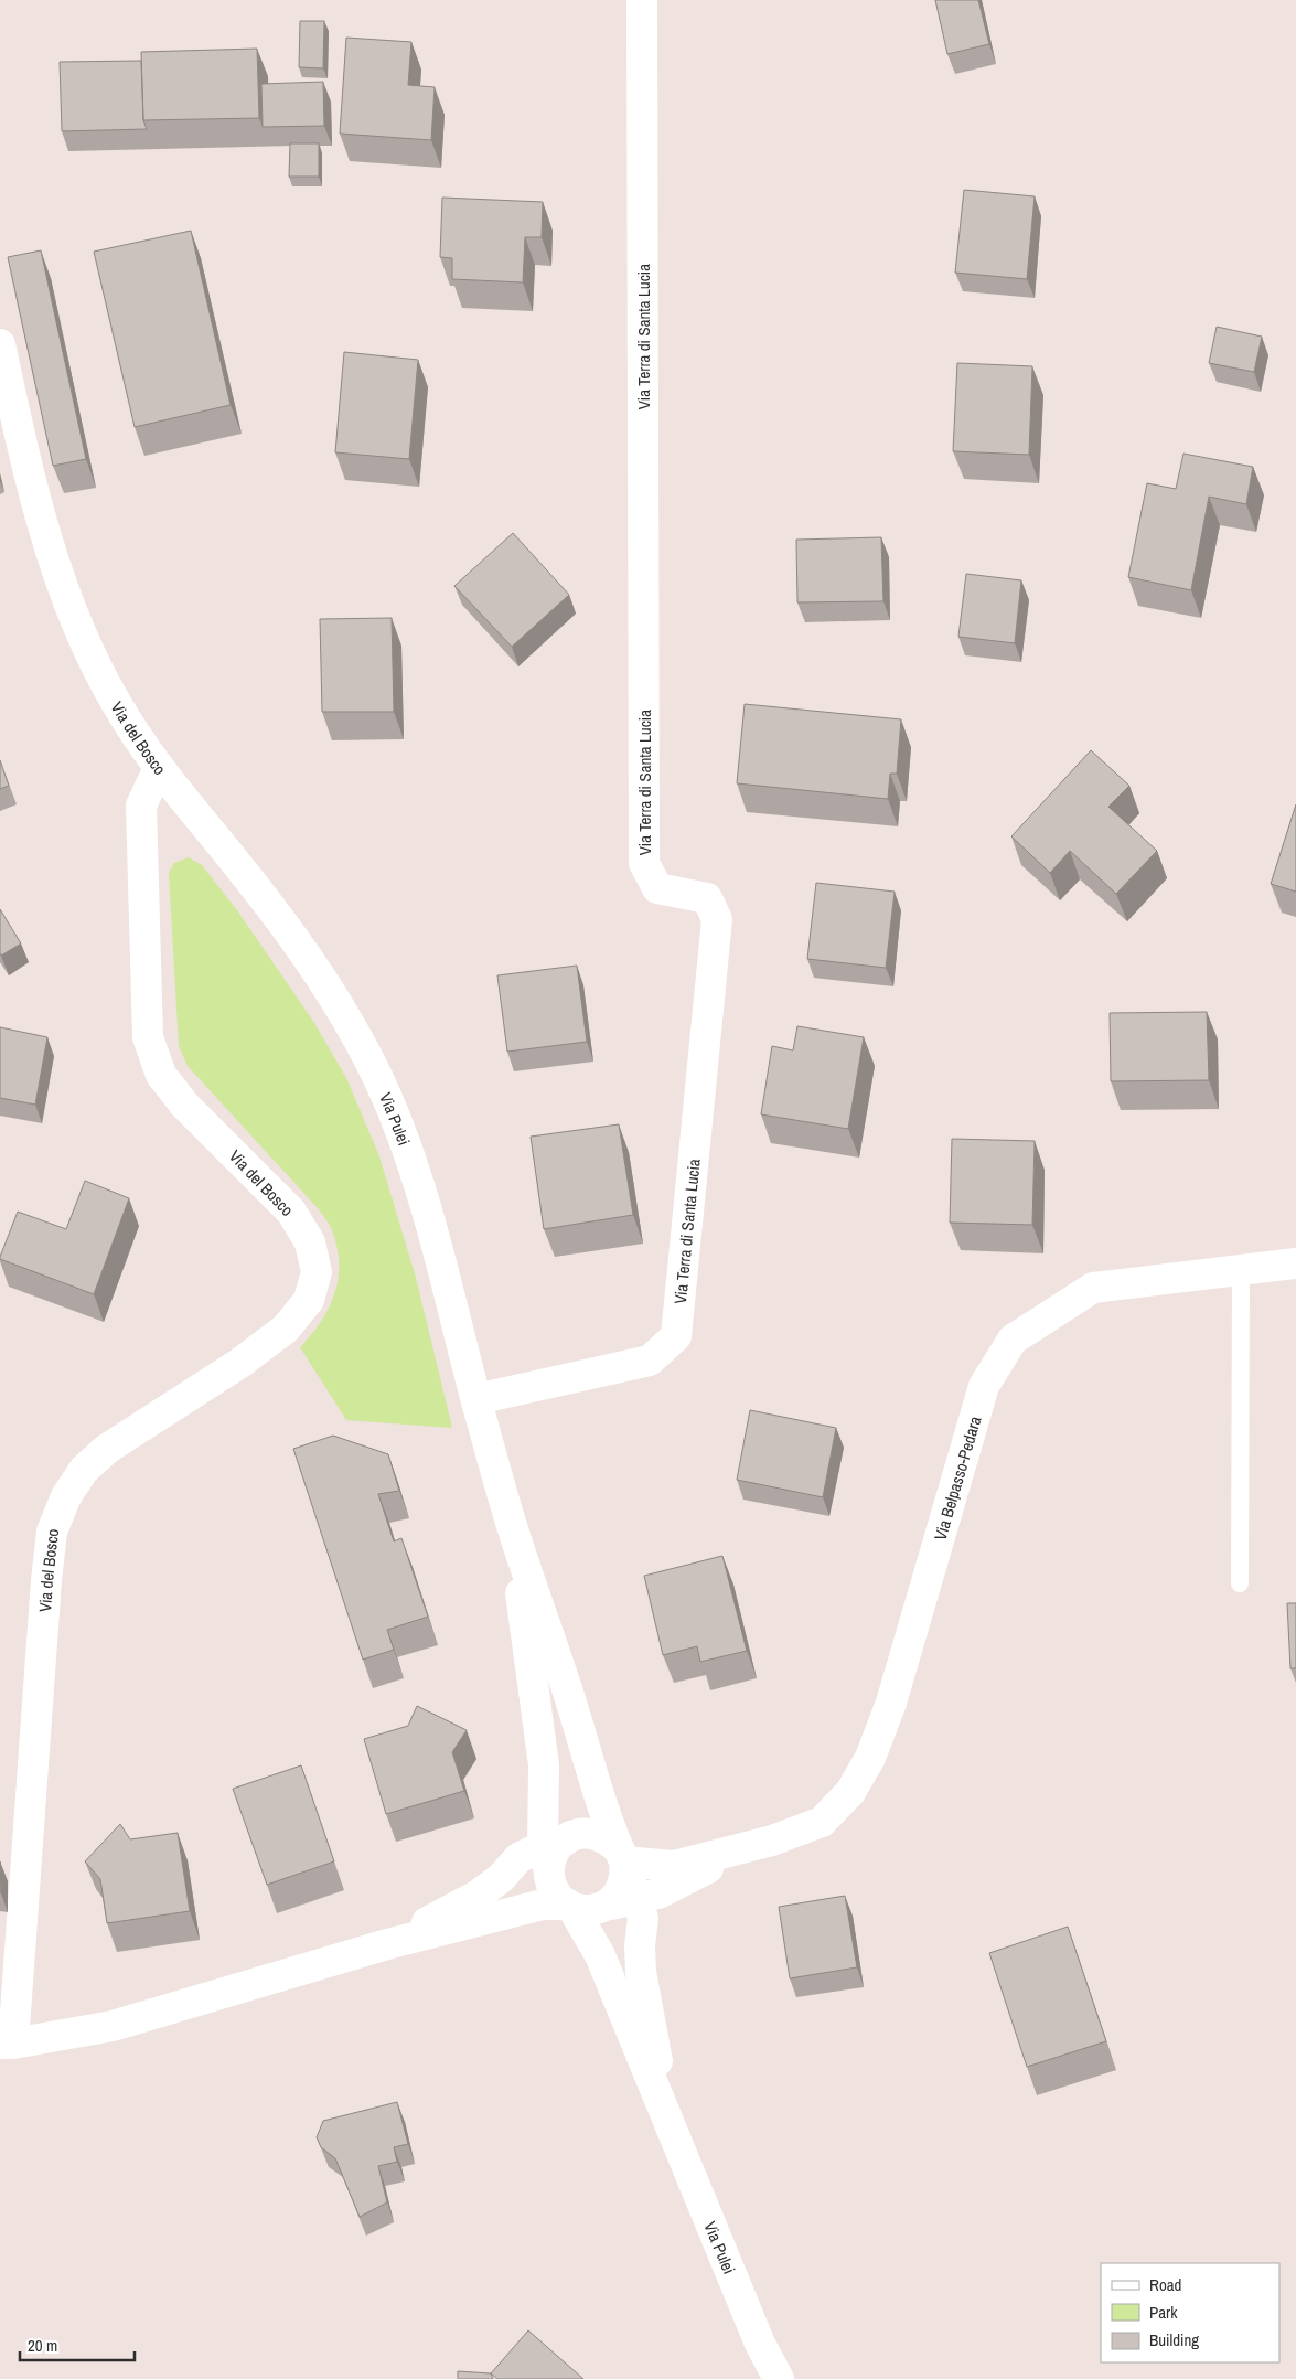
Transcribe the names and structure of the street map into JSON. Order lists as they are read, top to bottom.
{
  "streets": {
    "street": [
      "Via Terra di Santa Lucia",
      "Via del Bosco",
      "Via Pulei",
      "Via Belpasso-Pedara"
    ]
  },
  "crossings": [
    ["Via Terra di Santa Lucia", "Via Pulei"],
    ["Via del Bosco", "Via Pulei"]
  ],
  "legend": ["Road", "Park", "Building"],
  "scale_bar": "20 m"
}
